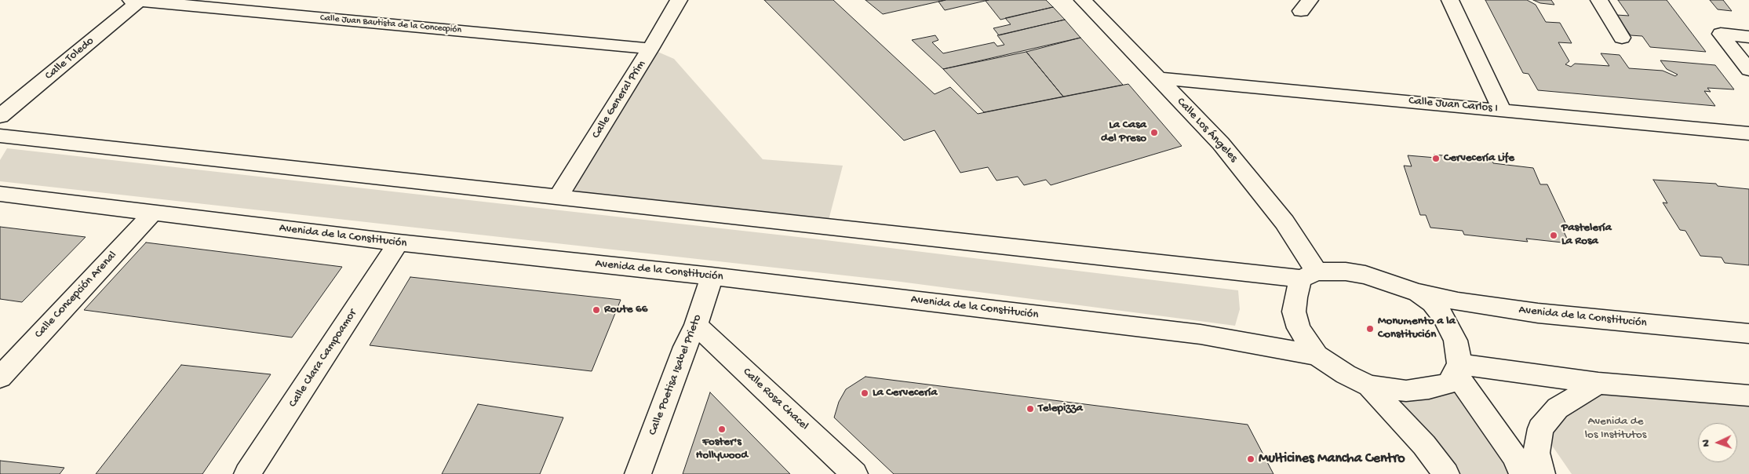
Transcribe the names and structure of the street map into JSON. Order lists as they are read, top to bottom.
{
  "streets": {
    "street": [
      "Calle Juan Bautista de la Concecpión",
      "Calle Toledo",
      "Calle General Prim",
      "Calle Juan Carlos I",
      "Calle Los Ángeles",
      "Avenida de la Constitución",
      "Calle Concepción Arenal",
      "Calle Clara Campoamor",
      "Calle Poetisa Isabel Prieto",
      "Calle Rosa Chacel"
    ]
  },
  "crossings": [
    ["Calle Juan Bautista de la Concecpión", "Calle Toledo"],
    ["Calle Juan Bautista de la Concecpión", "Calle General Prim"],
    ["Calle Juan Carlos I", "Calle Los Ángeles"],
    ["Avenida de la Constitución", "Calle Concepción Arenal"],
    ["Avenida de la Constitución", "Calle Clara Campoamor"],
    ["Avenida de la Constitución", "Calle Poetisa Isabel Prieto"],
    ["Calle Poetisa Isabel Prieto", "Calle Rosa Chacel"]
  ],
  "parks": ["Avenida de los Institutos"],
  "places": [
    "La Casa del Preso",
    "Cervecería Life",
    "Pastelería La Rosa",
    "Route 66",
    "Monumento a la Constitución",
    "La Cervecería",
    "Telepizza",
    "Foster's Hollywood",
    "Multicines Mancha Centro"
  ],
  "north": "left"
}
